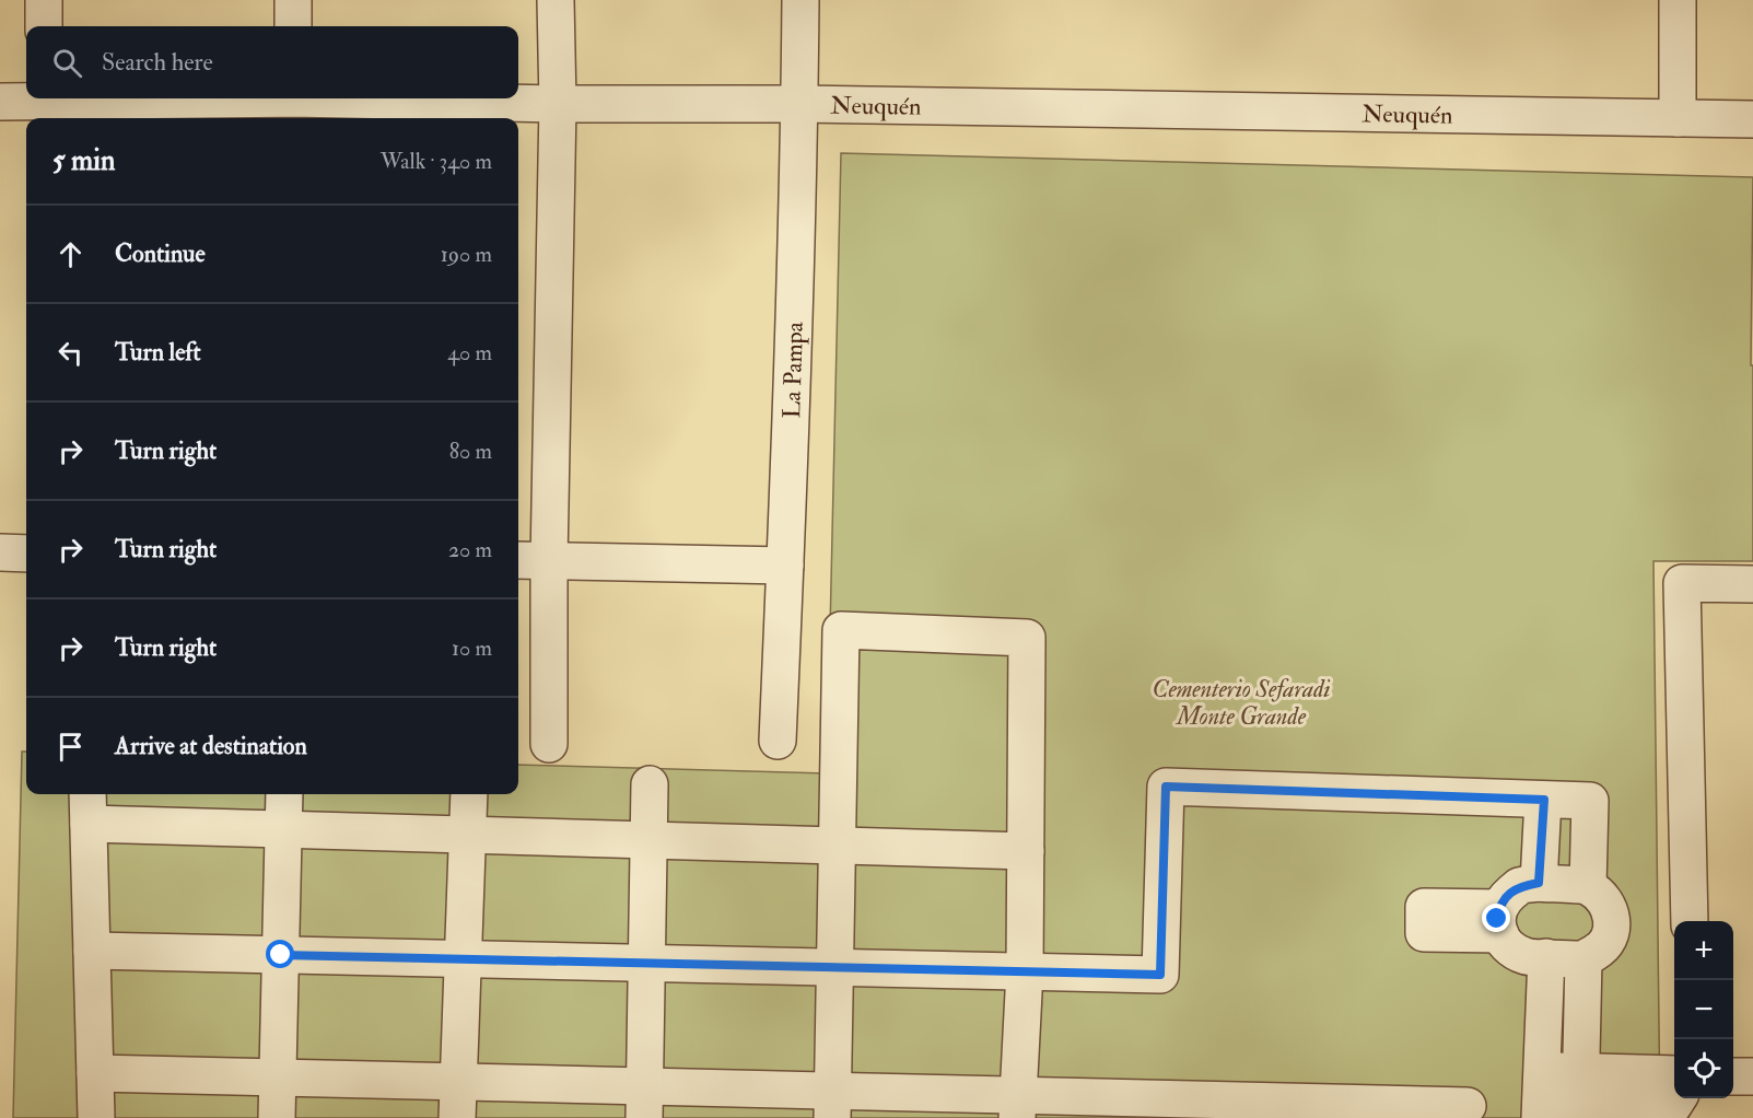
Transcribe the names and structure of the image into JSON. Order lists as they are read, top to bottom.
{
  "streets": {
    "street": ["Neuquén", "La Pampa"]
  },
  "crossings": [
    ["Neuquén", "La Pampa"]
  ],
  "parks": ["Cementerio Sefaradi Monte Grande"],
  "page": {
    "search": "Search here",
    "heading": ["5 min", "Walk · 340 m"],
    "list": [
      ["Continue", "190 m"],
      ["Turn left", "40 m"],
      ["Turn right", "80 m"],
      ["Turn right", "20 m"],
      ["Turn right", "10 m"],
      "Arrive at destination"
    ],
    "map_buttons": ["+", "−"]
  }
}
